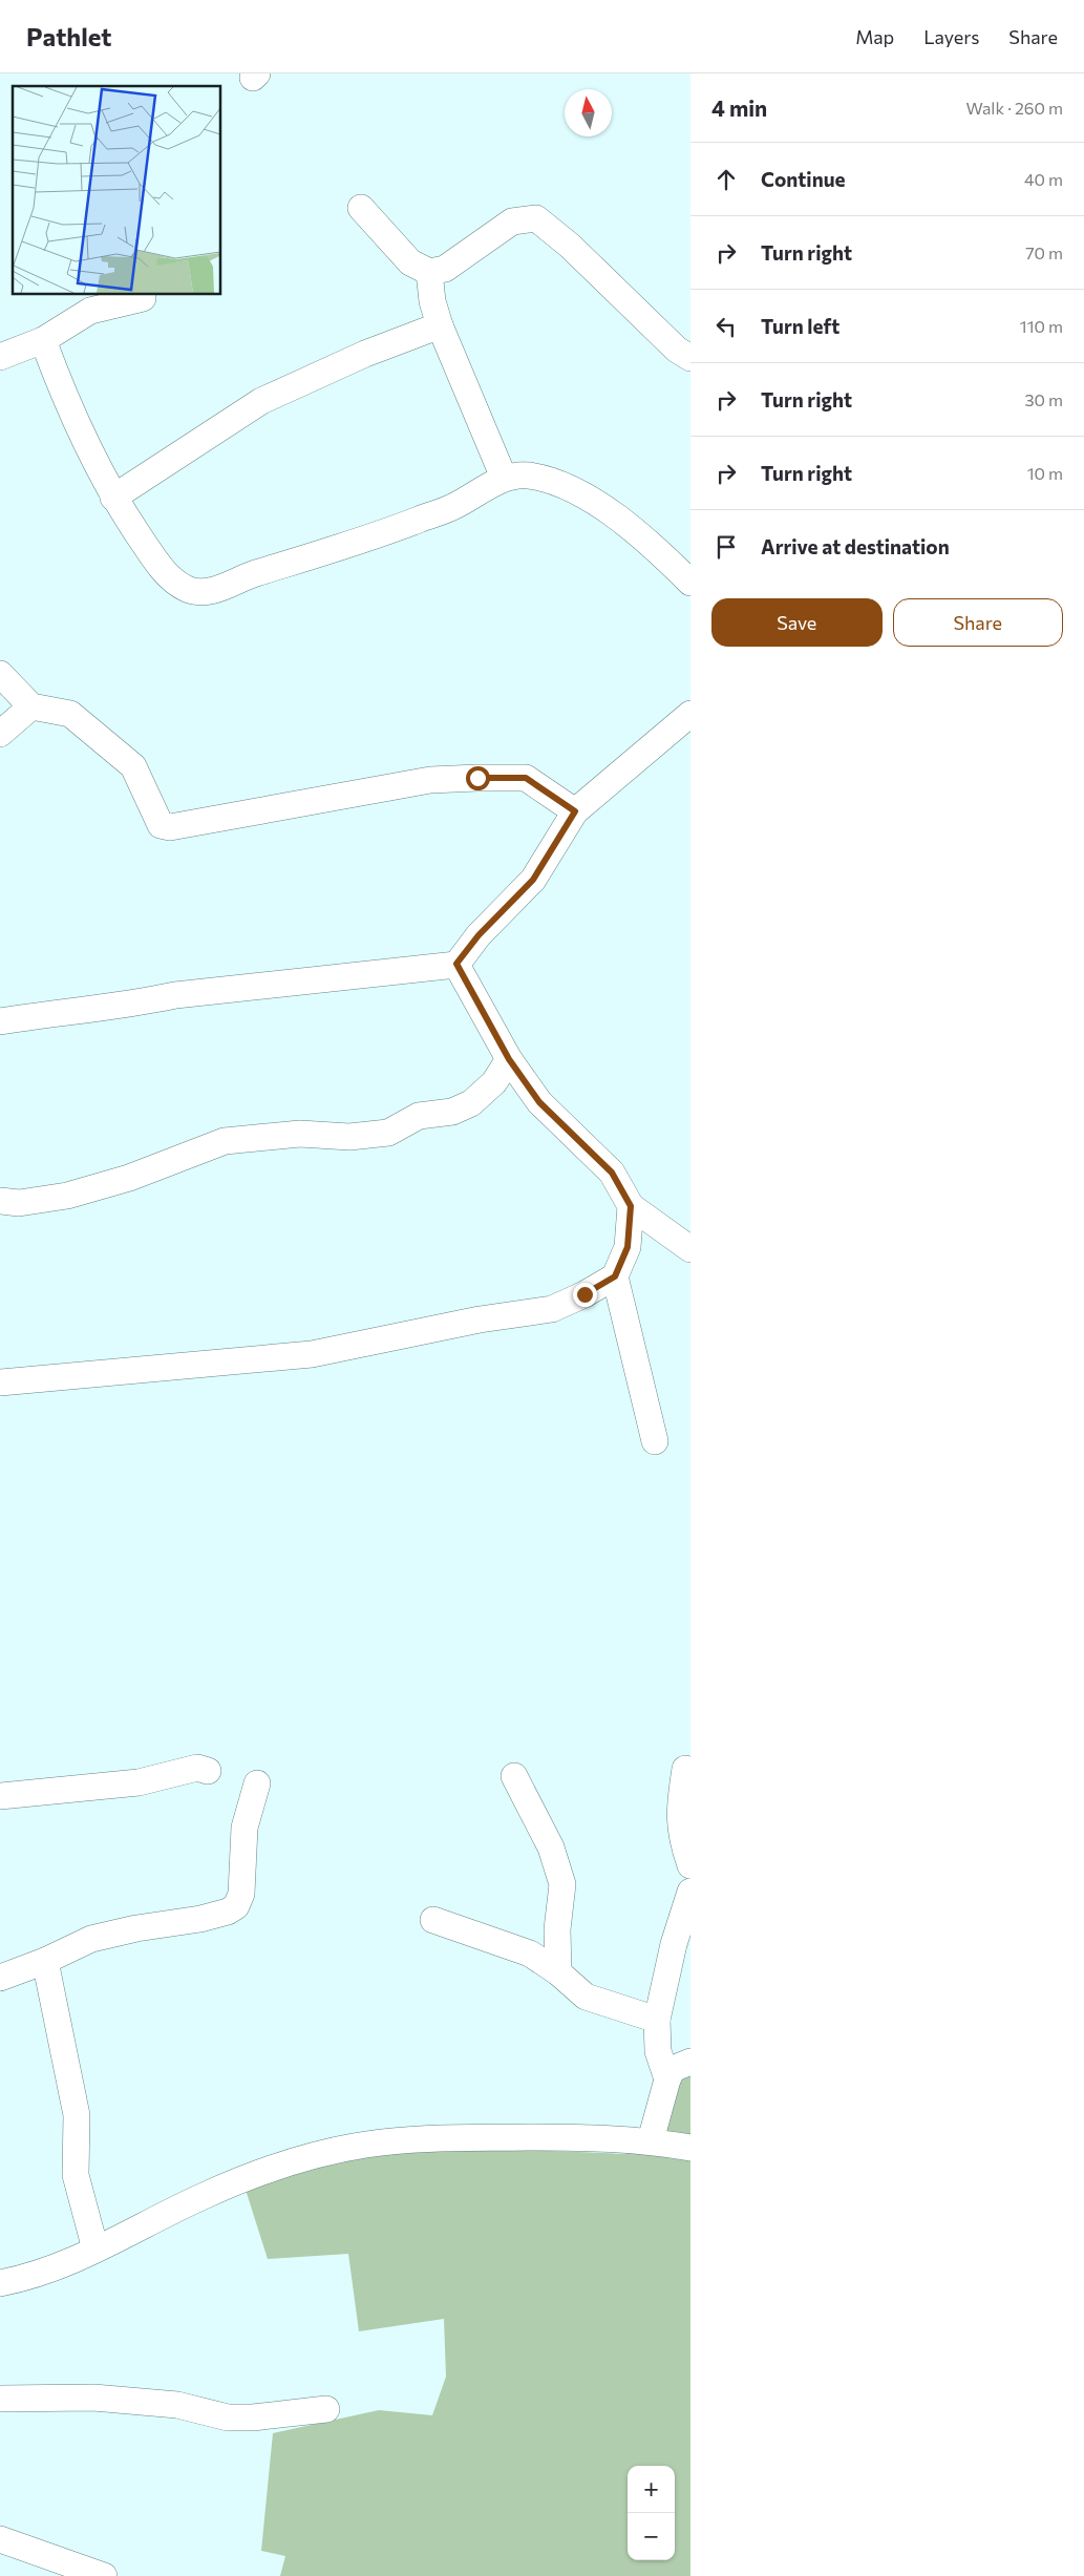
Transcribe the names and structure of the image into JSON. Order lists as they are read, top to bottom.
{
  "north": "top",
  "page": {
    "header": "Pathlet",
    "nav": ["Map", "Layers", "Share"],
    "heading": ["4 min", "Walk · 260 m"],
    "list": [
      ["Continue", "40 m"],
      ["Turn right", "70 m"],
      ["Turn left", "110 m"],
      ["Turn right", "30 m"],
      ["Turn right", "10 m"],
      "Arrive at destination"
    ],
    "buttons": ["Save", "Share"],
    "map_buttons": ["+", "−"]
  }
}
